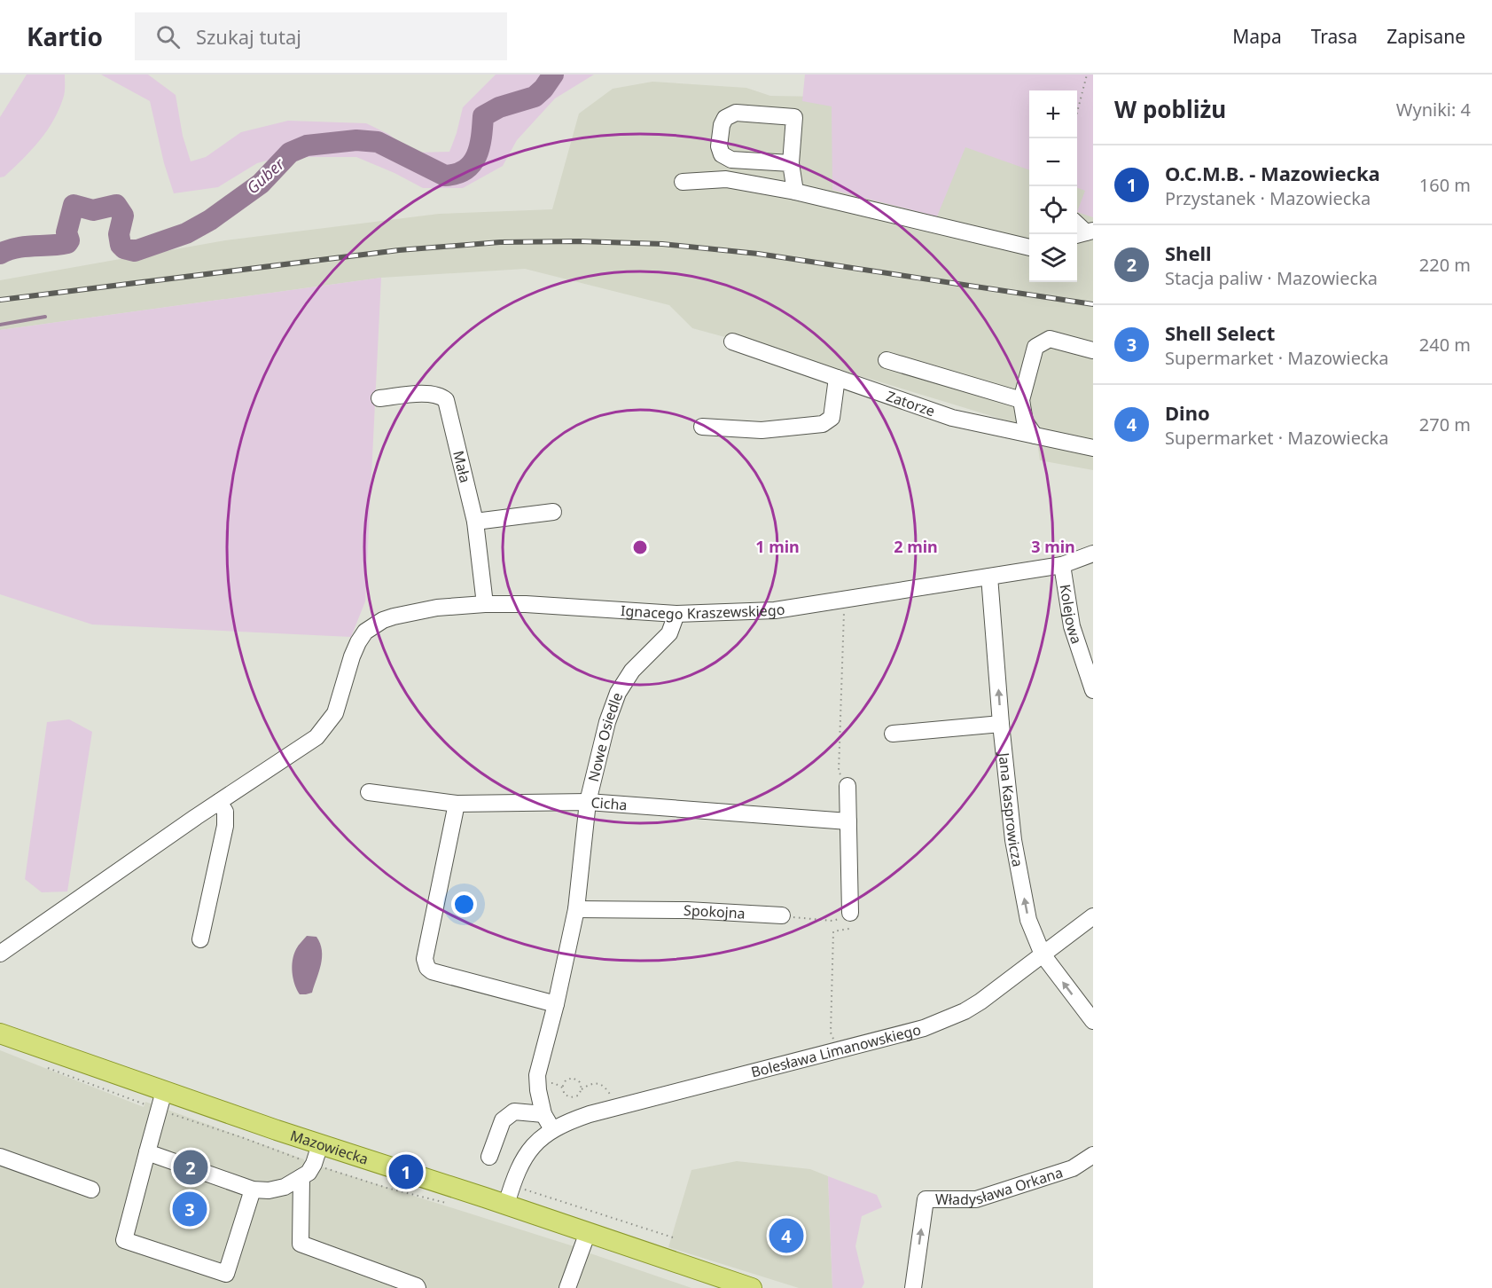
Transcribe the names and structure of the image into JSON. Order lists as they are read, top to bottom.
{
  "streets": {
    "main road": ["Mazowiecka"],
    "street": [
      "Zatorze",
      "Mała",
      "Ignacego Kraszewskiego",
      "Kolejowa",
      "Nowe Osiedle",
      "Cicha",
      "Jana Kasprowicza",
      "Spokojna",
      "Bolesława Limanowskiego",
      "Władysława Orkana"
    ]
  },
  "crossings": [
    ["Mała", "Ignacego Kraszewskiego"],
    ["Ignacego Kraszewskiego", "Kolejowa"],
    ["Ignacego Kraszewskiego", "Nowe Osiedle"],
    ["Ignacego Kraszewskiego", "Jana Kasprowicza"],
    ["Nowe Osiedle", "Cicha"],
    ["Nowe Osiedle", "Spokojna"],
    ["Nowe Osiedle", "Bolesława Limanowskiego"],
    ["Jana Kasprowicza", "Bolesława Limanowskiego"]
  ],
  "one_way": ["Jana Kasprowicza", "Władysława Orkana"],
  "water": ["Guber"],
  "page": {
    "header": "Kartio",
    "search": "Szukaj tutaj",
    "nav": ["Mapa", "Trasa", "Zapisane"],
    "heading": ["W pobliżu", "Wyniki: 4"],
    "map_buttons": ["+", "−"],
    "list": [
      {
        "mark": "1",
        "name": "O.C.M.B. - Mazowiecka",
        "note": "Przystanek · Mazowiecka",
        "value": "160 m"
      },
      {
        "mark": "2",
        "name": "Shell",
        "note": "Stacja paliw · Mazowiecka",
        "value": "220 m"
      },
      {
        "mark": "3",
        "name": "Shell Select",
        "note": "Supermarket · Mazowiecka",
        "value": "240 m"
      },
      {
        "mark": "4",
        "name": "Dino",
        "note": "Supermarket · Mazowiecka",
        "value": "270 m"
      }
    ],
    "pins": [
      "2",
      "1",
      "3",
      "4"
    ]
  },
  "rings": ["1 min", "2 min", "3 min"]
}
